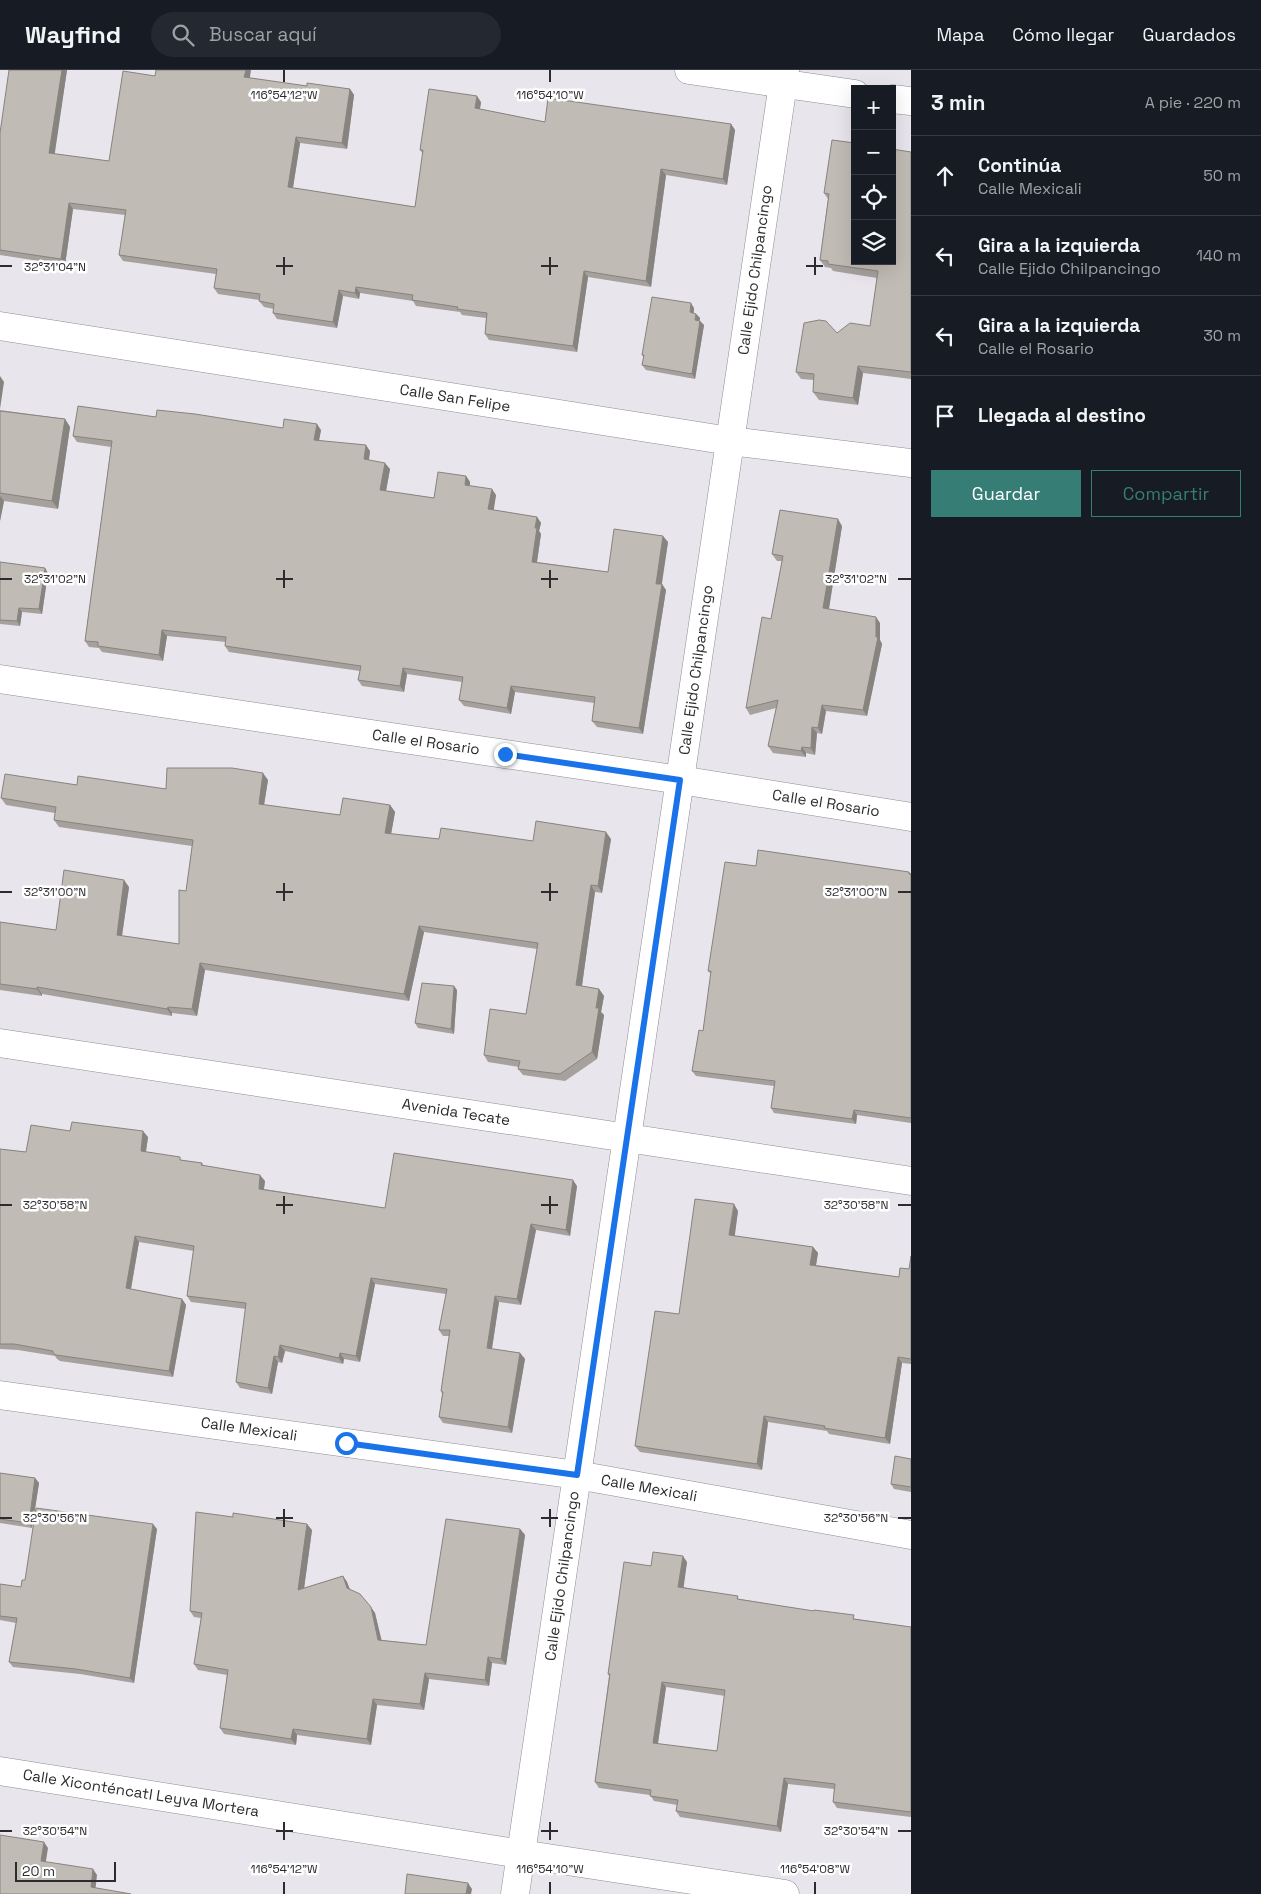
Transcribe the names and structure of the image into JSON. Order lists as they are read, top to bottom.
{
  "streets": {
    "street": [
      "Calle Ejido Chilpancingo",
      "Calle San Felipe",
      "Calle el Rosario",
      "Avenida Tecate",
      "Calle Mexicali",
      "Calle Xiconténcatl Leyva Mortera"
    ]
  },
  "crossings": [
    ["Calle Ejido Chilpancingo", "Calle San Felipe"],
    ["Calle Ejido Chilpancingo", "Calle el Rosario"],
    ["Calle Ejido Chilpancingo", "Avenida Tecate"],
    ["Calle Ejido Chilpancingo", "Calle Mexicali"],
    ["Calle Ejido Chilpancingo", "Calle Xiconténcatl Leyva Mortera"]
  ],
  "scale_bar": "20 m",
  "page": {
    "header": "Wayfind",
    "search": "Buscar aquí",
    "nav": ["Mapa", "Cómo llegar", "Guardados"],
    "heading": ["3 min", "A pie · 220 m"],
    "map_buttons": ["+", "−"],
    "list": [
      ["Continúa", "Calle Mexicali", "50 m"],
      ["Gira a la izquierda", "Calle Ejido Chilpancingo", "140 m"],
      ["Gira a la izquierda", "Calle el Rosario", "30 m"],
      "Llegada al destino"
    ],
    "buttons": ["Guardar", "Compartir"],
    "scale": "20 m"
  },
  "coordinates": [
    "116°54'12\"W",
    "116°54'10\"W",
    "32°31'04\"N",
    "32°31'02\"N",
    "32°31'00\"N",
    "32°30'58\"N",
    "32°30'56\"N",
    "32°30'54\"N",
    "116°54'08\"W"
  ]
}
